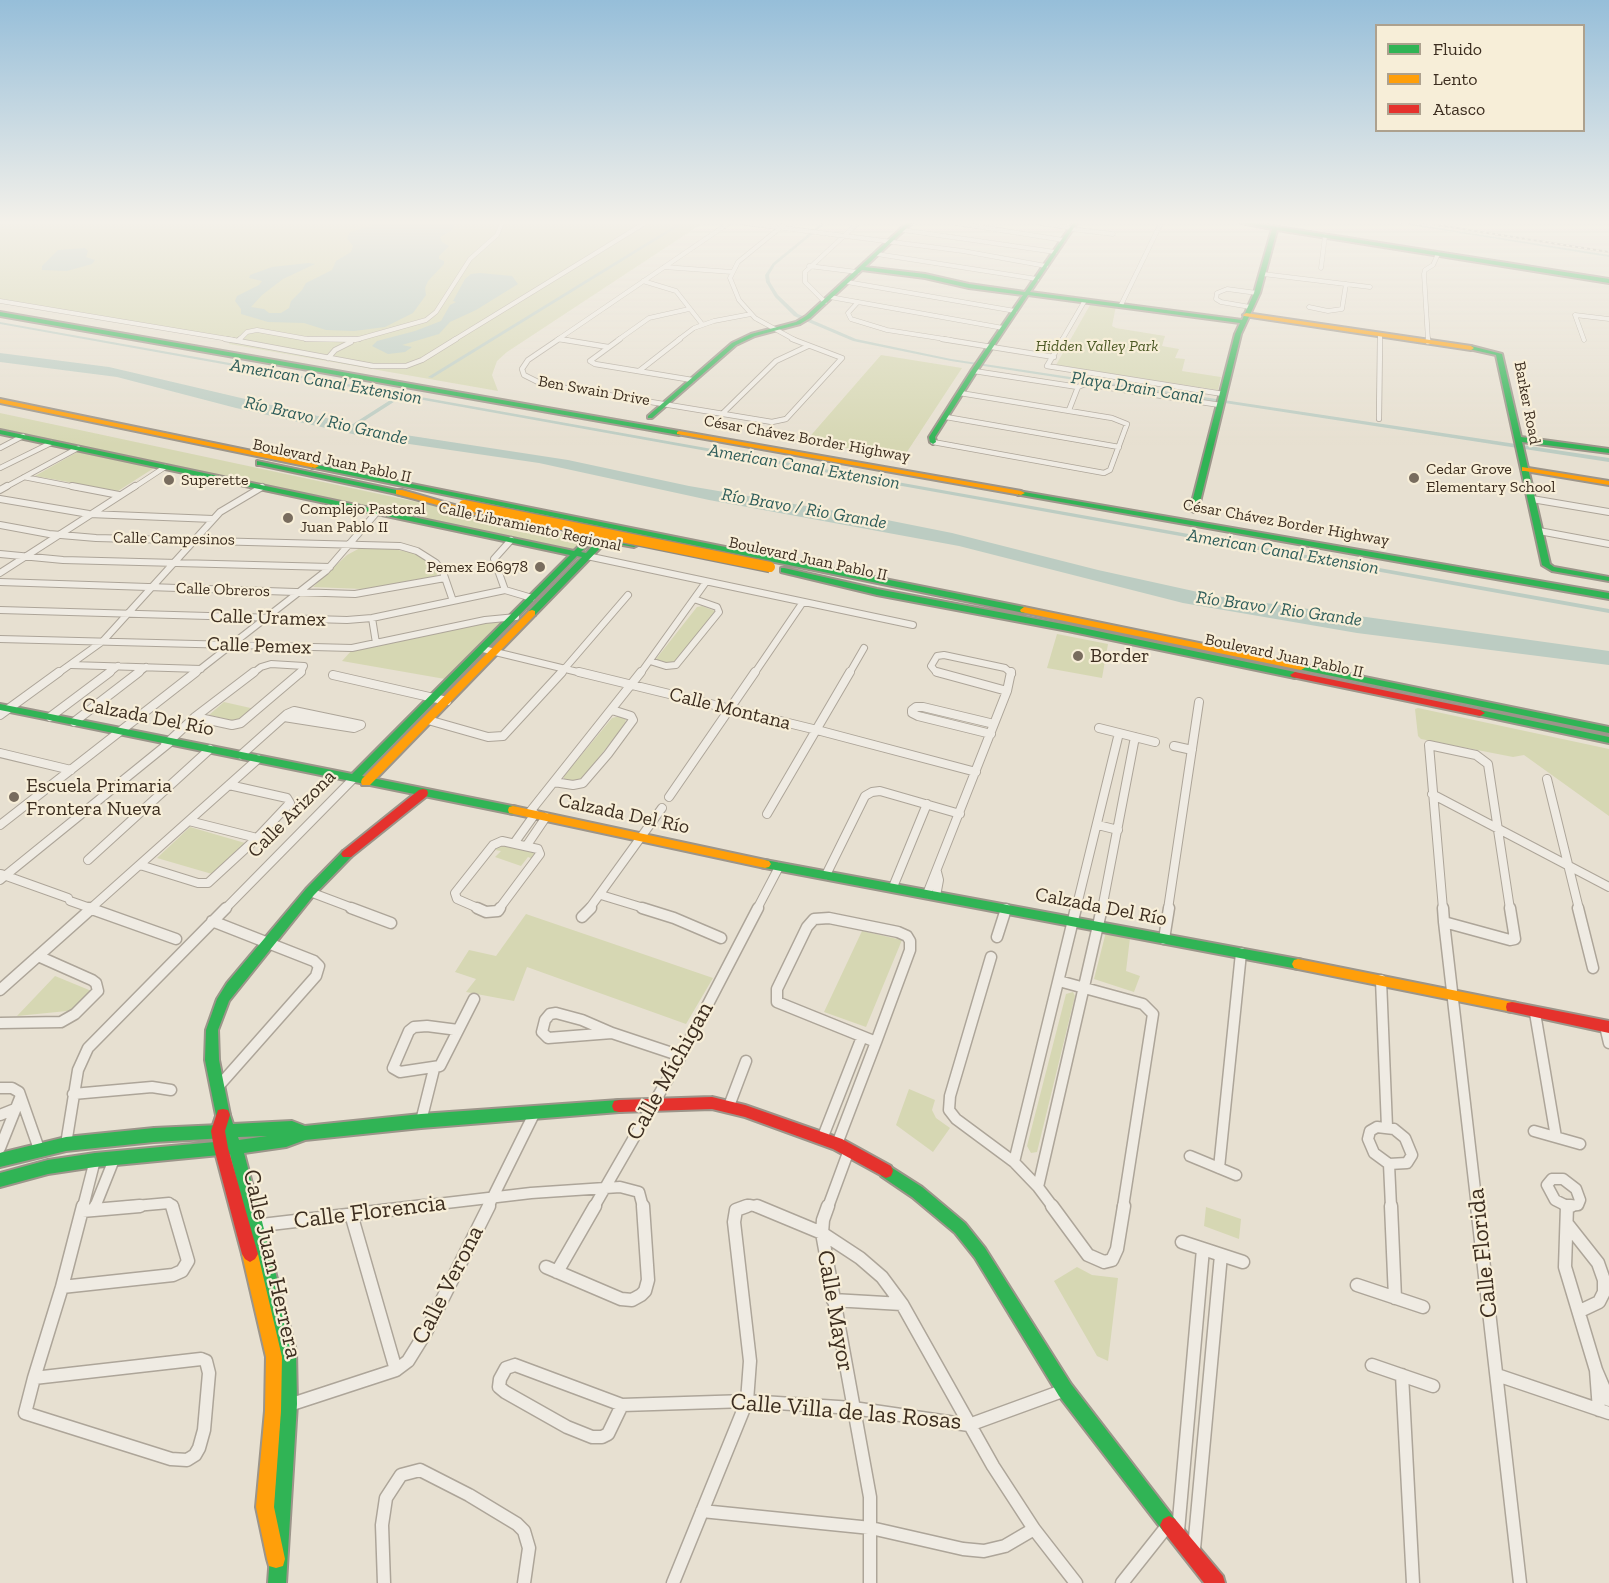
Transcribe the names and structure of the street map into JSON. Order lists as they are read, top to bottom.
{
  "streets": {
    "main road": [
      "Barker Road",
      "César Chávez Border Highway",
      "Boulevard Juan Pablo II",
      "Calle Libramiento Regional",
      "Calzada Del Río",
      "Calle Arizona",
      "Calle Juan Herrera"
    ],
    "street": [
      "Ben Swain Drive",
      "Calle Campesinos",
      "Calle Obreros",
      "Calle Uramex",
      "Calle Pemex",
      "Calle Montana",
      "Calle Míchigan",
      "Calle Florencia",
      "Calle Florida",
      "Calle Verona",
      "Calle Mayor",
      "Calle Villa de las Rosas"
    ]
  },
  "crossings": [
    ["Calle Libramiento Regional", "Calle Arizona"],
    ["Calle Campesinos", "Calle Obreros"],
    ["Calle Uramex", "Calle Arizona"],
    ["Calle Pemex", "Calle Arizona"],
    ["Calle Montana", "Calle Arizona"],
    ["Calzada Del Río", "Calle Arizona"],
    ["Calzada Del Río", "Calle Míchigan"],
    ["Calzada Del Río", "Calle Florida"],
    ["Calle Míchigan", "Calle Florencia"],
    ["Calle Florencia", "Calle Juan Herrera"],
    ["Calle Florencia", "Calle Verona"],
    ["Calle Juan Herrera", "Calle Verona"],
    ["Calle Mayor", "Calle Villa de las Rosas"]
  ],
  "water": ["American Canal Extension", "Playa Drain Canal", "Río Bravo / Rio Grande"],
  "parks": ["Hidden Valley Park"],
  "places": [
    "Cedar Grove Elementary School",
    "Superette",
    "Complejo Pastoral Juan Pablo II",
    "Pemex E06978",
    "Border",
    "Escuela Primaria Frontera Nueva"
  ],
  "legend": ["Fluido", "Lento", "Atasco"]
}
